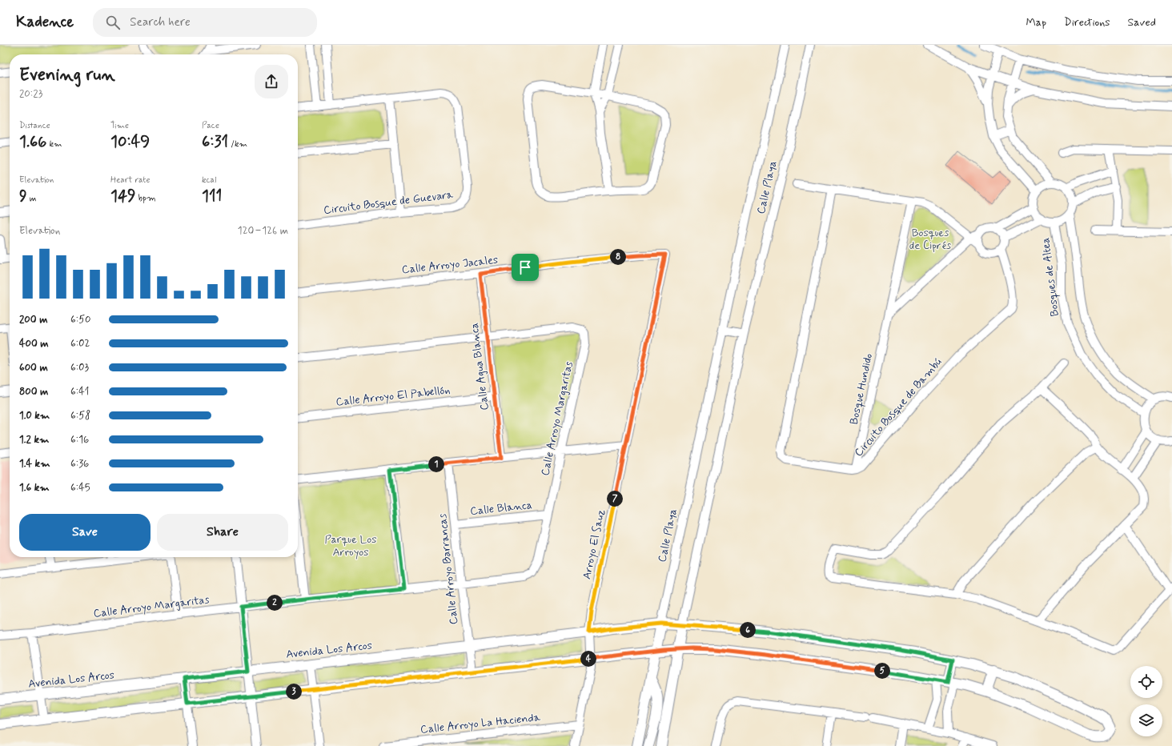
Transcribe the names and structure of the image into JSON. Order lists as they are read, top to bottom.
{
  "streets": {
    "street": [
      "Calle Playa",
      "Circuito Bosque de Guevara",
      "Calle Arroyo Jacales",
      "Bosques de Altea",
      "Calle Agua Blanca",
      "Bosque Hundido",
      "Calle Arroyo El Pabellón",
      "Circuito Bosque de Bambú",
      "Calle Arroyo Margaritas",
      "Calle Blanca",
      "Arroyo El Sauz",
      "Calle Arroyo Barrancas",
      "Avenida Los Arcos",
      "Calle Arroyo La Hacienda"
    ]
  },
  "crossings": [
    ["Calle Playa", "Avenida Los Arcos"],
    ["Calle Arroyo Jacales", "Calle Agua Blanca"],
    ["Calle Arroyo Jacales", "Arroyo El Sauz"],
    ["Calle Agua Blanca", "Calle Arroyo El Pabellón"],
    ["Calle Agua Blanca", "Calle Arroyo Margaritas"],
    ["Bosque Hundido", "Circuito Bosque de Bambú"],
    ["Calle Arroyo Margaritas", "Calle Blanca"],
    ["Calle Arroyo Margaritas", "Calle Arroyo Barrancas"],
    ["Calle Blanca", "Calle Arroyo Barrancas"],
    ["Arroyo El Sauz", "Avenida Los Arcos"],
    ["Arroyo El Sauz", "Calle Arroyo La Hacienda"],
    ["Calle Arroyo Barrancas", "Avenida Los Arcos"]
  ],
  "parks": ["Bosques de Ciprés", "Parque Los Arroyos"],
  "page": {
    "header": "Kadence",
    "search": "Search here",
    "nav": ["Map", "Directions", "Saved"],
    "heading": ["Evening run", "20:23"],
    "stats": [
      ["Distance", "1.66 km"],
      ["Time", "10:49"],
      ["Pace", "6:31 /km"],
      ["Elevation", "9 m"],
      ["Heart rate", "149 bpm"],
      ["kcal", "111"]
    ],
    "chart": ["Elevation", "120–126 m"],
    "pins": [
      "8",
      "1",
      "7",
      "2",
      "6",
      "4",
      "5",
      "3"
    ],
    "list": [
      {
        "name": "200 m",
        "note": "6:50"
      },
      {
        "name": "400 m",
        "note": "6:02"
      },
      {
        "name": "600 m",
        "note": "6:03"
      },
      {
        "name": "800 m",
        "note": "6:41"
      },
      {
        "name": "1.0 km",
        "note": "6:58"
      },
      {
        "name": "1.2 km",
        "note": "6:16"
      },
      {
        "name": "1.4 km",
        "note": "6:36"
      },
      {
        "name": "1.6 km",
        "note": "6:45"
      }
    ],
    "buttons": ["Save", "Share"]
  }
}
